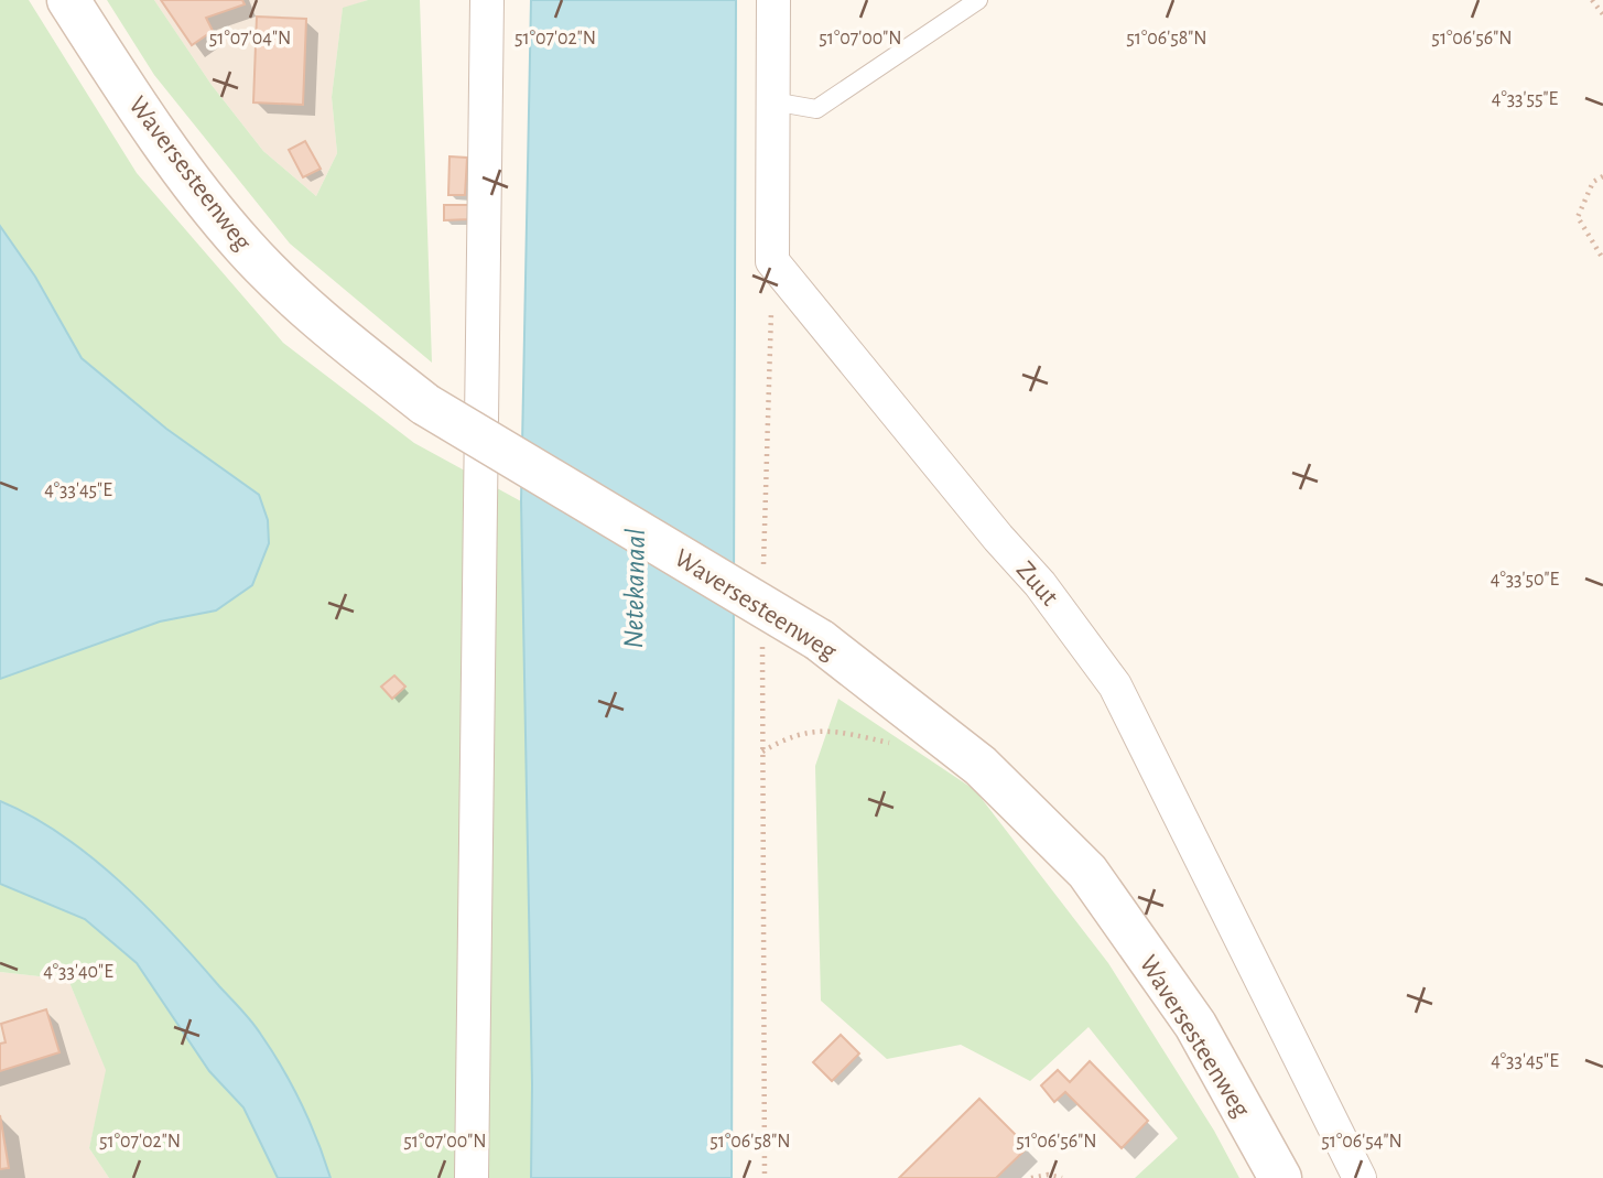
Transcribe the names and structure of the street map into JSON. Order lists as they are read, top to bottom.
{
  "streets": {
    "main road": ["Waversesteenweg"],
    "street": ["Zuut"]
  },
  "water": ["Netekanaal"],
  "coordinates": [
    "51°07'04\"N",
    "51°07'02\"N",
    "51°07'00\"N",
    "51°06'58\"N",
    "51°06'56\"N",
    "4°33'55\"E",
    "4°33'45\"E",
    "4°33'50\"E",
    "4°33'40\"E",
    "51°06'54\"N"
  ]
}
